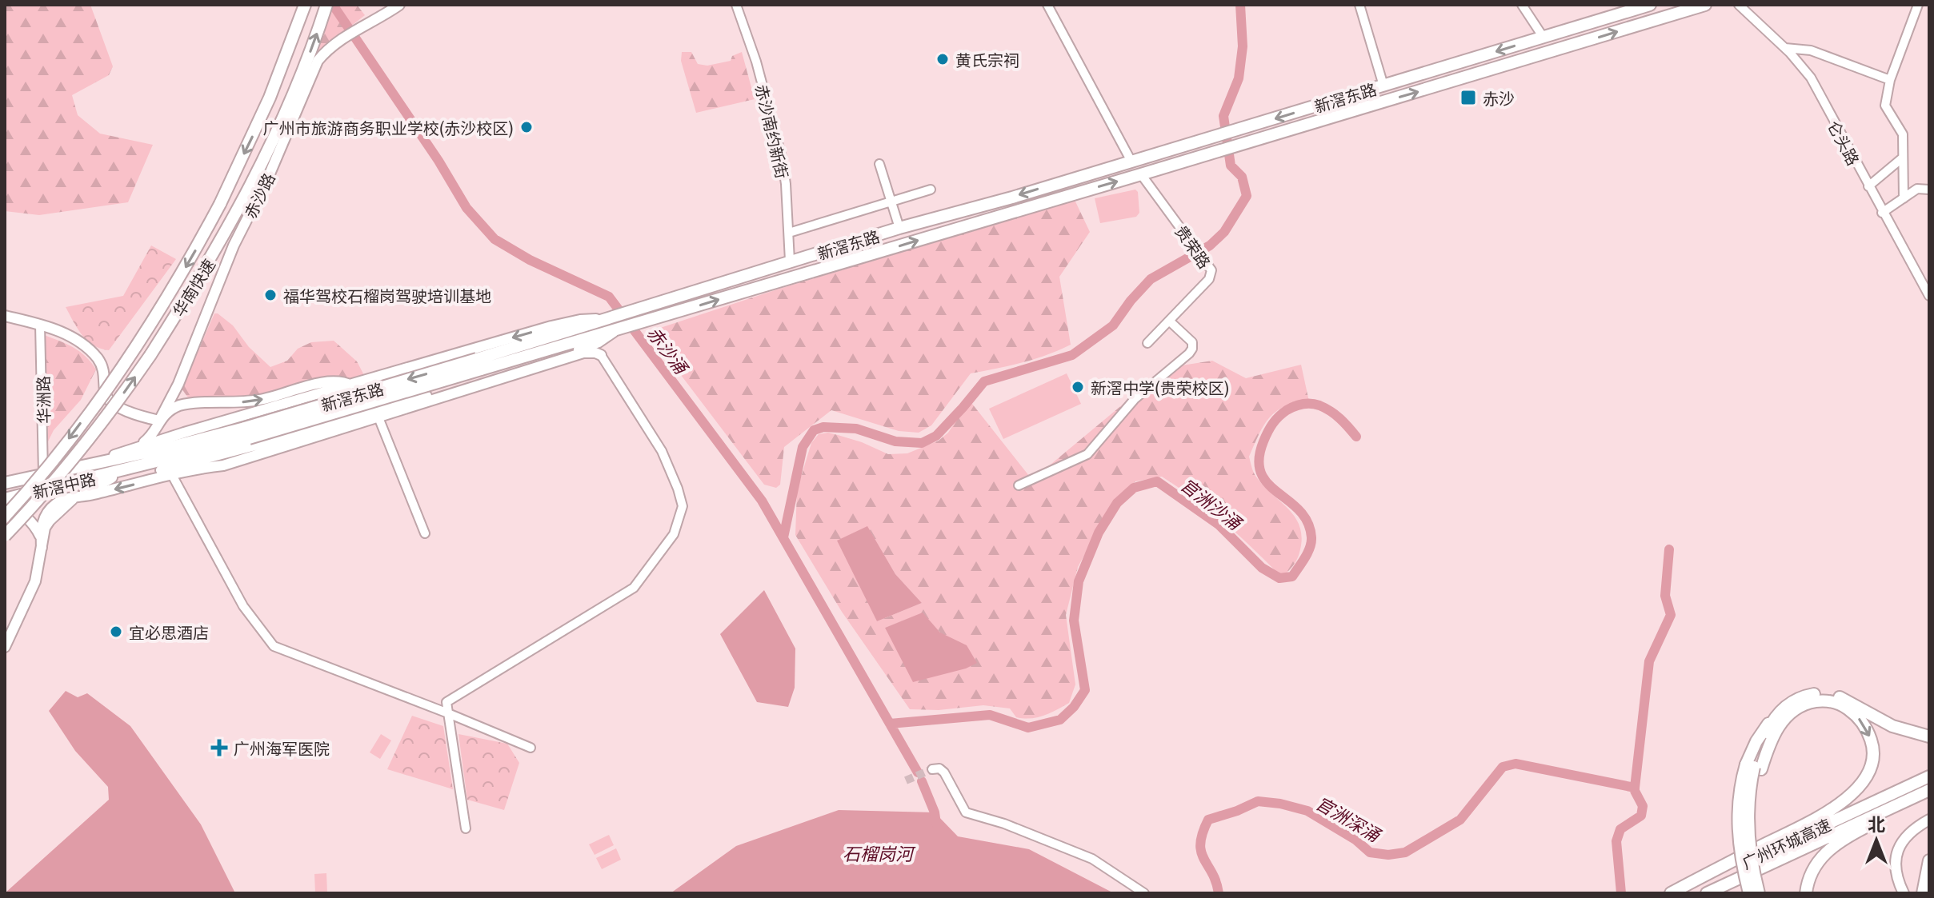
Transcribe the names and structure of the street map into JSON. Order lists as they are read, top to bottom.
{
  "streets": {
    "highway": [
      "新滘东路",
      "华南快速",
      "新滘中路",
      "广州环城高速"
    ],
    "main road": ["赤沙路"],
    "street": [
      "赤沙南约新街",
      "仑头路",
      "贵荣路",
      "华洲路"
    ]
  },
  "crossings": [
    ["新滘东路", "赤沙南约新街"],
    ["新滘东路", "贵荣路"],
    ["新滘东路", "华洲路"],
    ["新滘东路", "新滘中路"],
    ["华洲路", "新滘中路"]
  ],
  "water": [
    "赤沙涌",
    "官洲沙涌",
    "官洲深涌",
    "石榴岗河"
  ],
  "places": {
    "other": [
      "黄氏宗祠",
      "广州市旅游商务职业学校(赤沙校区)",
      "福华驾校石榴岗驾驶培训基地",
      "新滘中学(贵荣校区)",
      "宜必思酒店"
    ],
    "transit": ["赤沙"],
    "health": ["广州海军医院"]
  },
  "north": "top"
}
